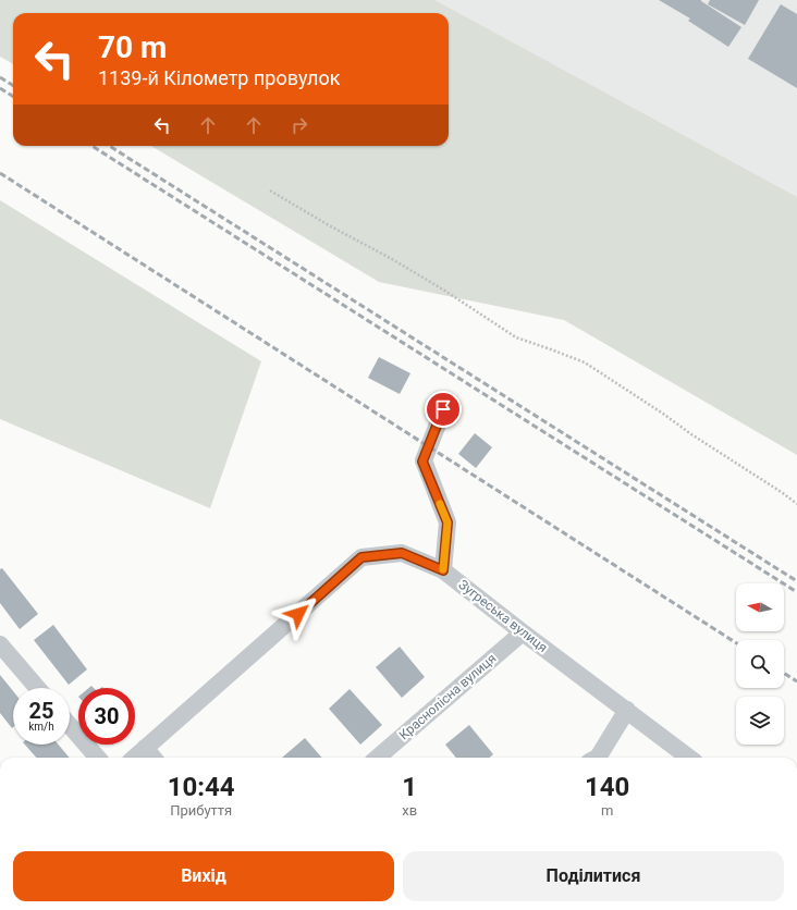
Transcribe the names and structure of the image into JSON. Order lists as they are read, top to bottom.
{
  "streets": {
    "street": ["Зугреська вулиця", "Краснолісна вулиця"]
  },
  "crossings": [
    ["Зугреська вулиця", "Краснолісна вулиця"]
  ],
  "north": "left",
  "page": {
    "turn": ["70 m", "1139-й Кілометр провулок"],
    "speed": "25 km/h",
    "limit": "30",
    "eta": [
      "10:44",
      "Прибуття",
      "1",
      "хв",
      "140",
      "m"
    ],
    "buttons": ["Вихід", "Поділитися"]
  }
}
